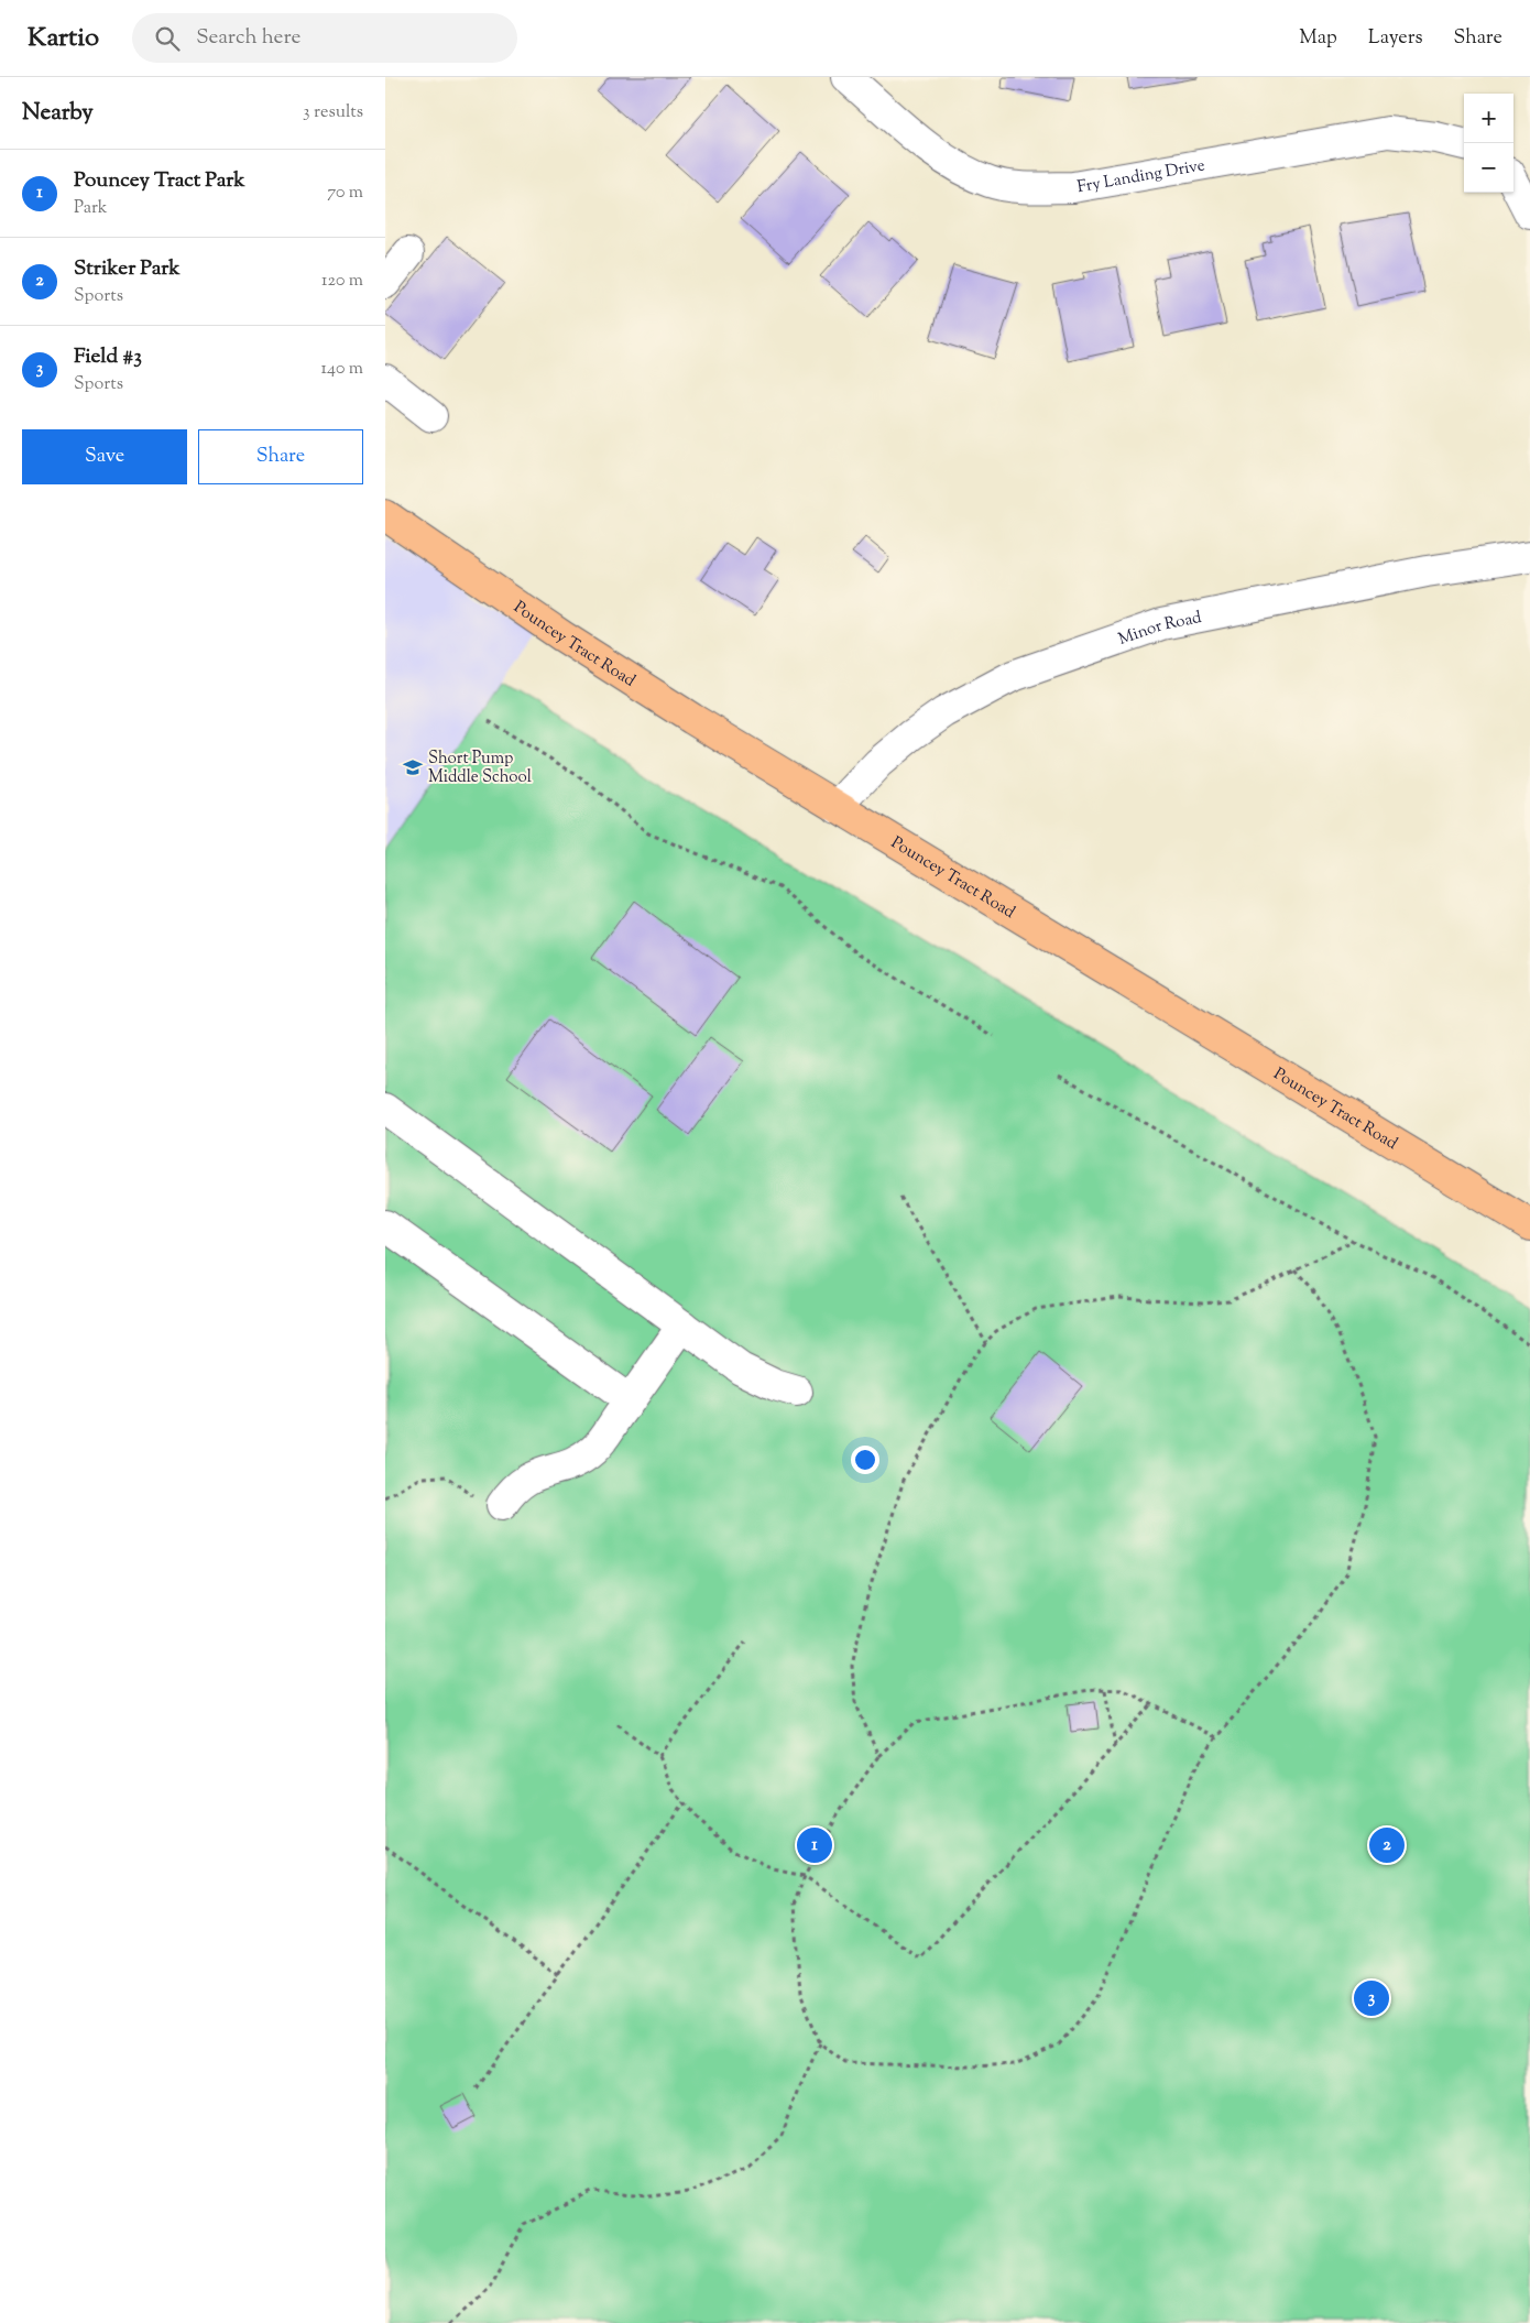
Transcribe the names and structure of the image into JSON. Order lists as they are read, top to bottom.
{
  "streets": {
    "main road": ["Pouncey Tract Road"],
    "street": ["Fry Landing Drive", "Minor Road"]
  },
  "crossings": [
    ["Minor Road", "Pouncey Tract Road"]
  ],
  "places": {
    "school or university": ["Short Pump Middle School"]
  },
  "page": {
    "header": "Kartio",
    "search": "Search here",
    "nav": ["Map", "Layers", "Share"],
    "heading": ["Nearby", "3 results"],
    "map_buttons": ["+", "−"],
    "list": [
      {
        "mark": "1",
        "name": "Pouncey Tract Park",
        "note": "Park",
        "value": "70 m"
      },
      {
        "mark": "2",
        "name": "Striker Park",
        "note": "Sports",
        "value": "120 m"
      },
      {
        "mark": "3",
        "name": "Field #3",
        "note": "Sports",
        "value": "140 m"
      }
    ],
    "buttons": ["Save", "Share"],
    "pins": ["1", "2", "3"]
  }
}
